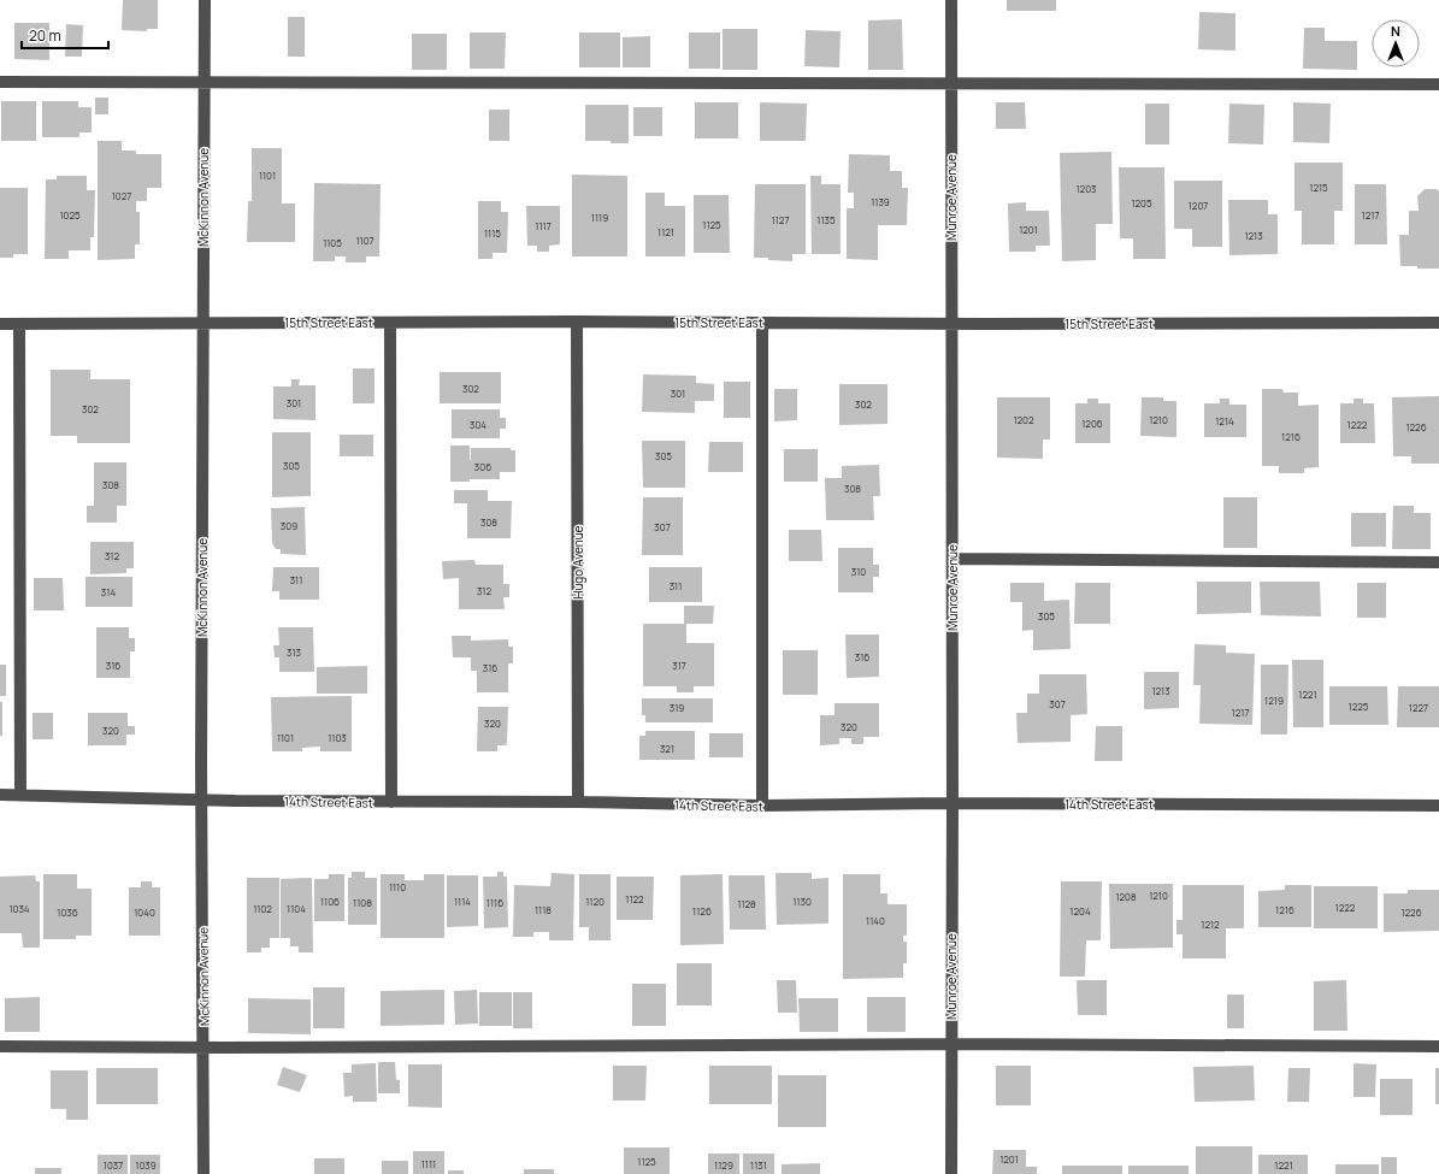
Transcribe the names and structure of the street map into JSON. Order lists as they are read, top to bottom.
{
  "streets": {
    "street": [
      "McKinnon Avenue",
      "Munroe Avenue",
      "15th Street East",
      "Hugo Avenue",
      "14th Street East"
    ]
  },
  "crossings": [
    ["McKinnon Avenue", "15th Street East"],
    ["McKinnon Avenue", "14th Street East"],
    ["Munroe Avenue", "15th Street East"],
    ["Munroe Avenue", "14th Street East"],
    ["15th Street East", "Hugo Avenue"],
    ["Hugo Avenue", "14th Street East"]
  ],
  "house_numbers": [
    "1101",
    "1215",
    "1203",
    "1027",
    "1139",
    "1205",
    "1207",
    "1025",
    "1217",
    "1119",
    "1127",
    "1135",
    "1125",
    "1117",
    "1201",
    "1121",
    "1115",
    "1213",
    "1107",
    "1105",
    "302",
    "301",
    "301",
    "302",
    "302",
    "1202",
    "1210",
    "1214",
    "1206",
    "304",
    "1222",
    "1226",
    "1216",
    "305",
    "305",
    "306",
    "308",
    "308",
    "308",
    "309",
    "307",
    "312",
    "310",
    "311",
    "311",
    "312",
    "314",
    "305",
    "313",
    "316",
    "316",
    "317",
    "316",
    "1213",
    "1221",
    "1219",
    "307",
    "1225",
    "319",
    "1227",
    "1217",
    "320",
    "320",
    "320",
    "1101",
    "1103",
    "321",
    "1110",
    "1210",
    "1208",
    "1122",
    "1106",
    "1114",
    "1120",
    "1130",
    "1108",
    "1116",
    "1128",
    "1222",
    "1034",
    "1102",
    "1104",
    "1118",
    "1216",
    "1126",
    "1204",
    "1036",
    "1040",
    "1226",
    "1140",
    "1212",
    "1201",
    "1125",
    "1111",
    "1037",
    "1039",
    "1129",
    "1131",
    "1221"
  ],
  "scale_bar": "20 m",
  "north": "top"
}
